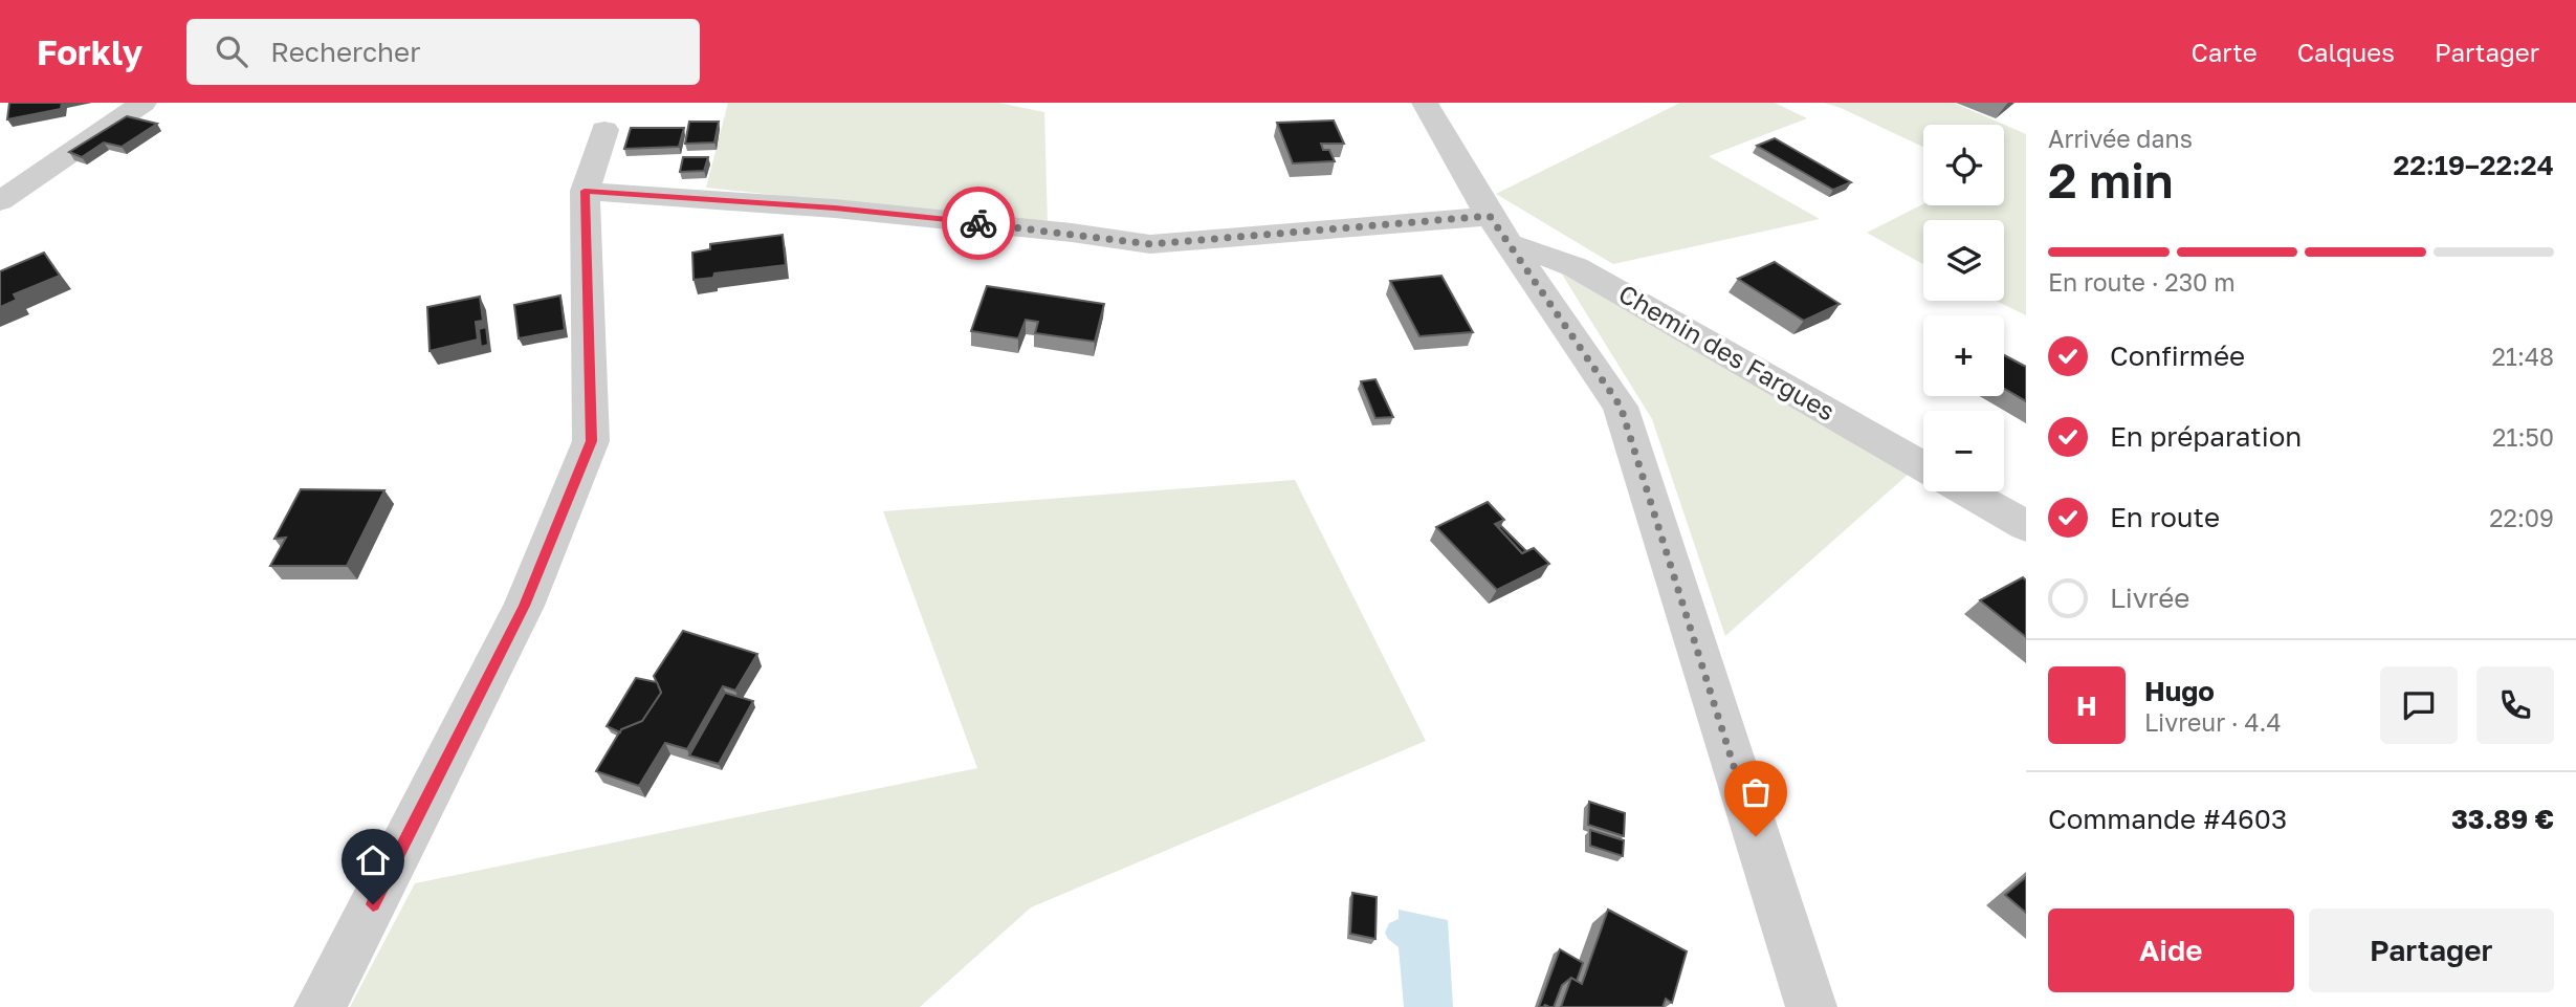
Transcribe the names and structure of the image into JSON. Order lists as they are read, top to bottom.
{
  "streets": {
    "street": ["Chemin des Fargues"]
  },
  "page": {
    "header": "Forkly",
    "search": "Rechercher",
    "nav": ["Carte", "Calques", "Partager"],
    "heading": ["2 min", "Arrivée dans", "22:19–22:24"],
    "panel": [
      "Hugo",
      "Livreur · 4.4",
      "Commande #4603",
      "33.89 €"
    ],
    "map_buttons": ["+", "−"],
    "bar": "En route · 230 m",
    "list": [
      ["Confirmée", "21:48"],
      ["En préparation", "21:50"],
      ["En route", "22:09"],
      "Livrée"
    ],
    "round": "H",
    "buttons": ["Aide", "Partager"]
  }
}
